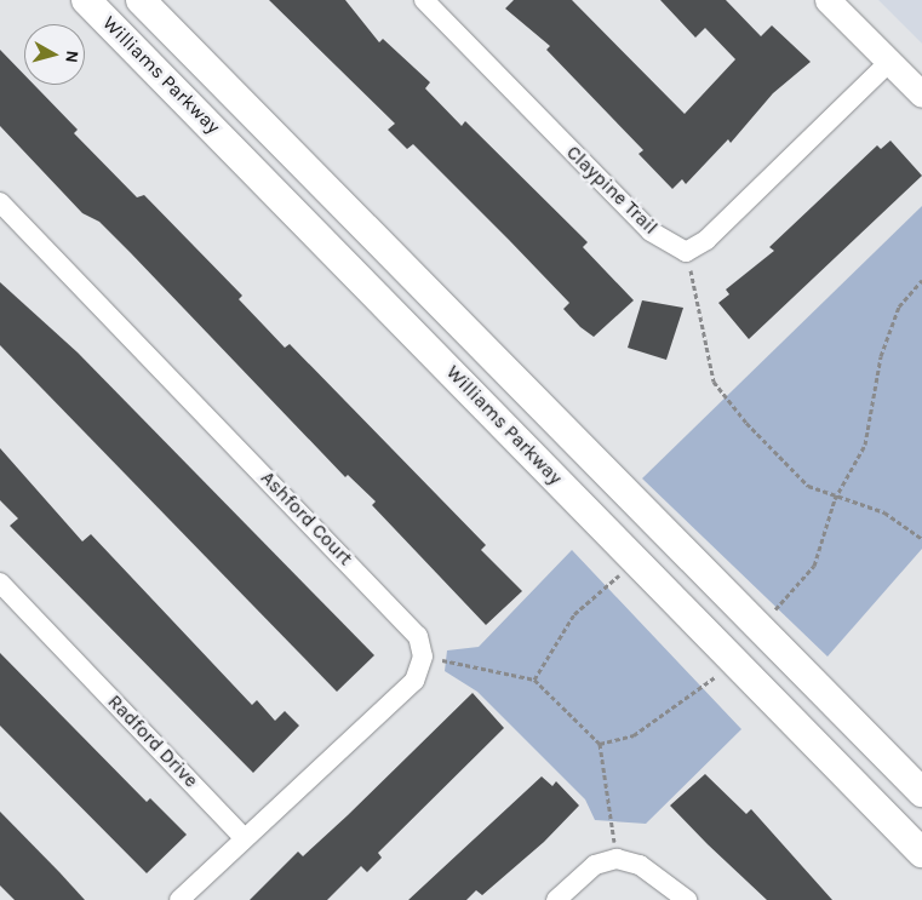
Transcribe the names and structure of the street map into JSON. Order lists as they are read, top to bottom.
{
  "streets": {
    "main road": ["Williams Parkway"],
    "street": ["Claypine Trail", "Ashford Court", "Radford Drive"]
  },
  "north": "right"
}
